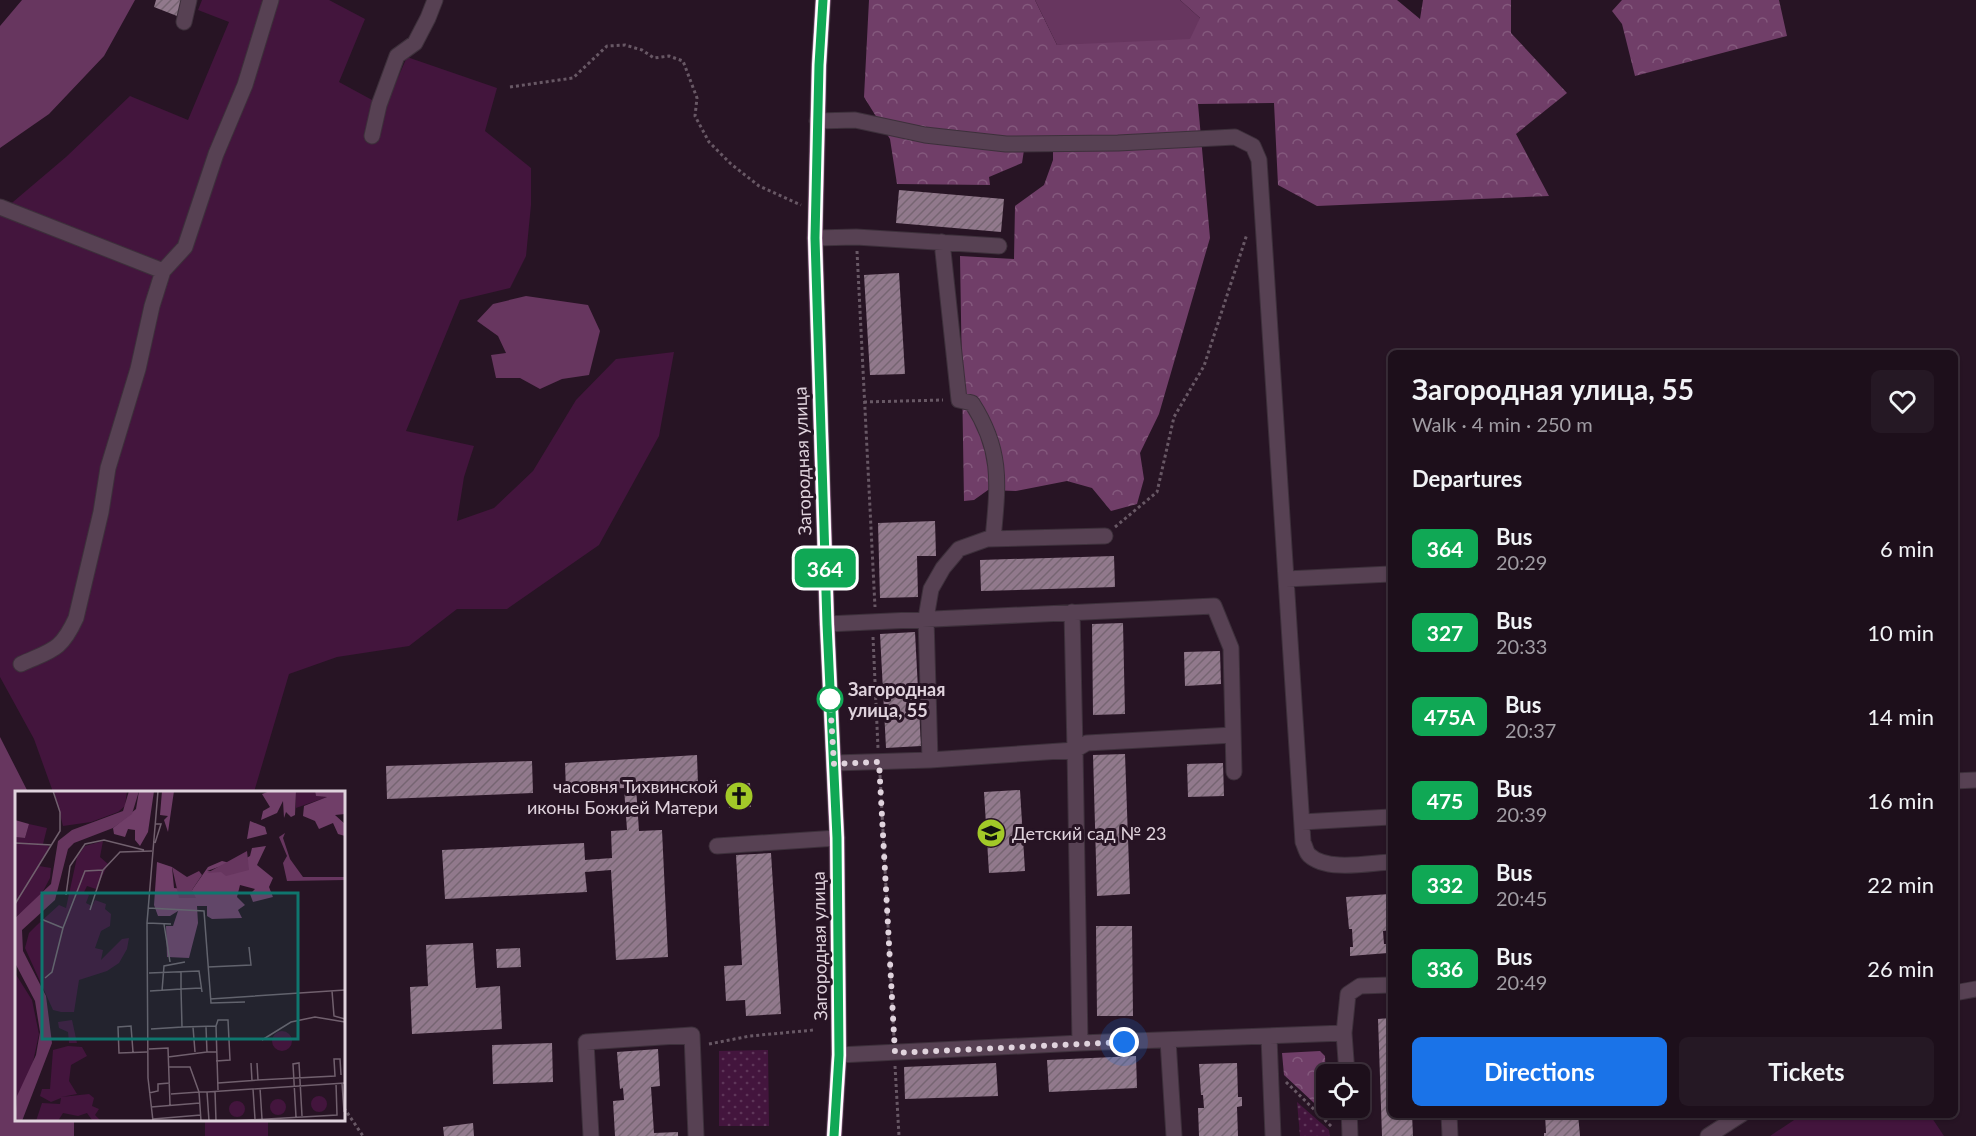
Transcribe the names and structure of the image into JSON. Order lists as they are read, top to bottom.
{
  "streets": {
    "main road": ["Загородная улица"]
  },
  "places": {
    "other": ["Загородная улица, 55"],
    "church": ["часовня Тихвинской иконы Божией Матери"],
    "school or university": ["Детский сад № 23"]
  },
  "lines": ["bus line 364"],
  "page": {
    "on_map": "364",
    "heading": [
      ["Загородная улица, 55", "Walk · 4 min · 250 m"],
      "Departures"
    ],
    "list": [
      {
        "mark": "364",
        "name": "Bus",
        "note": "20:29",
        "value": "6 min"
      },
      {
        "mark": "327",
        "name": "Bus",
        "note": "20:33",
        "value": "10 min"
      },
      {
        "mark": "475А",
        "name": "Bus",
        "note": "20:37",
        "value": "14 min"
      },
      {
        "mark": "475",
        "name": "Bus",
        "note": "20:39",
        "value": "16 min"
      },
      {
        "mark": "332",
        "name": "Bus",
        "note": "20:45",
        "value": "22 min"
      },
      {
        "mark": "336",
        "name": "Bus",
        "note": "20:49",
        "value": "26 min"
      }
    ],
    "buttons": ["Directions", "Tickets"]
  }
}
